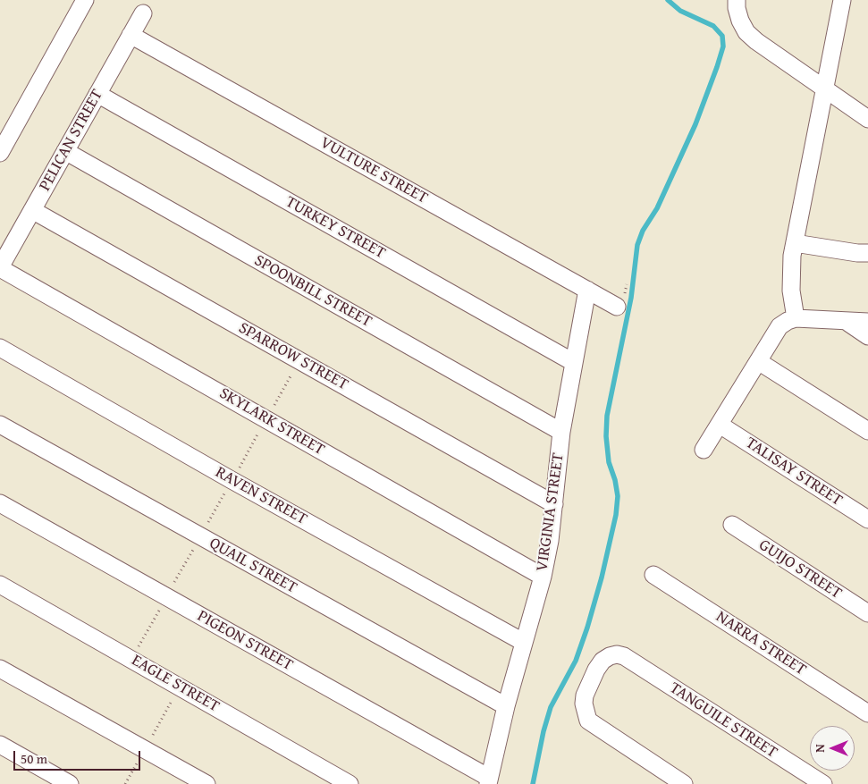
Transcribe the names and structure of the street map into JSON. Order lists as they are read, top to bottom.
{
  "streets": {
    "street": [
      "PELICAN STREET",
      "VULTURE STREET",
      "TURKEY STREET",
      "SPOONBILL STREET",
      "SPARROW STREET",
      "SKYLARK STREET",
      "TALISAY STREET",
      "RAVEN STREET",
      "VIRGINIA STREET",
      "QUAIL STREET",
      "GUIJO STREET",
      "PIGEON STREET",
      "NARRA STREET",
      "EAGLE STREET",
      "TANGUILE STREET"
    ]
  },
  "crossings": [
    ["PELICAN STREET", "VULTURE STREET"],
    ["PELICAN STREET", "TURKEY STREET"],
    ["PELICAN STREET", "SPOONBILL STREET"],
    ["PELICAN STREET", "SPARROW STREET"],
    ["PELICAN STREET", "SKYLARK STREET"],
    ["VULTURE STREET", "VIRGINIA STREET"],
    ["TURKEY STREET", "VIRGINIA STREET"],
    ["SPOONBILL STREET", "VIRGINIA STREET"],
    ["SPARROW STREET", "VIRGINIA STREET"],
    ["SKYLARK STREET", "VIRGINIA STREET"],
    ["RAVEN STREET", "VIRGINIA STREET"],
    ["VIRGINIA STREET", "QUAIL STREET"],
    ["VIRGINIA STREET", "PIGEON STREET"]
  ],
  "scale_bar": "50 m",
  "north": "left"
}
